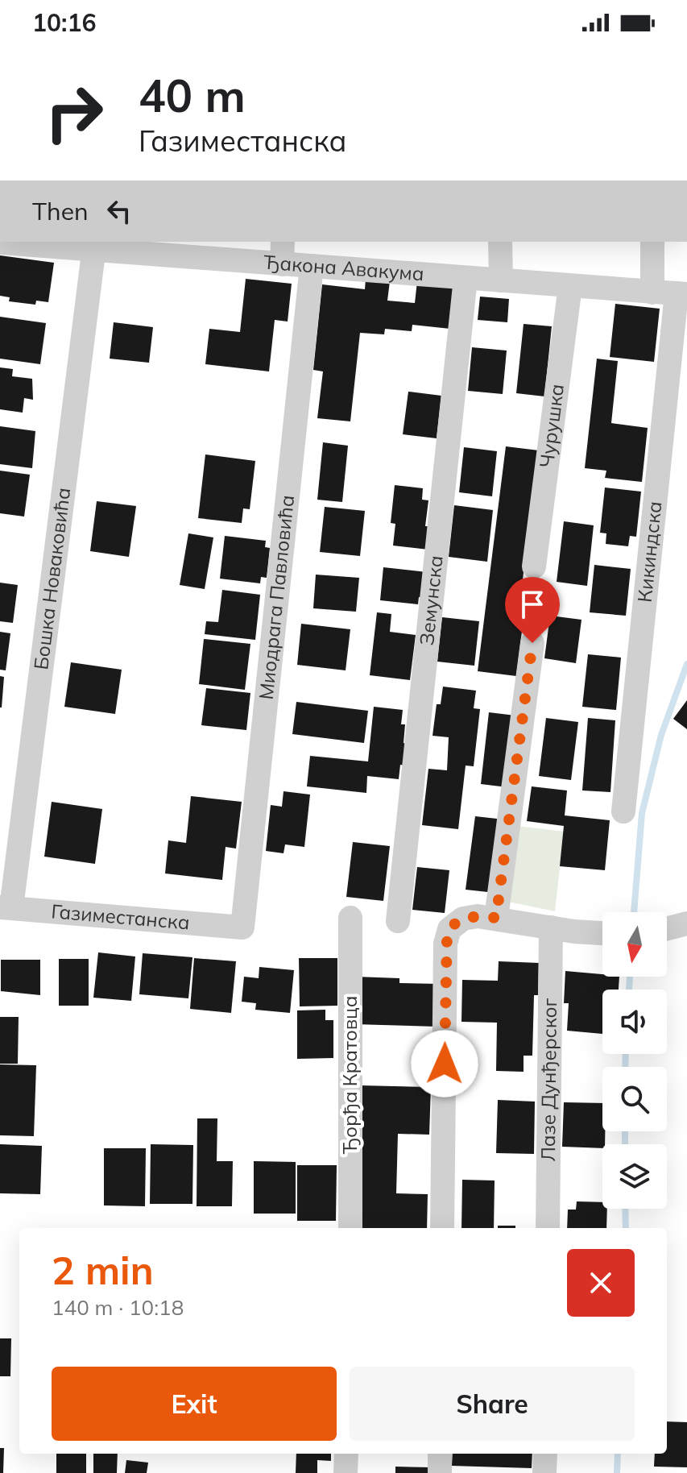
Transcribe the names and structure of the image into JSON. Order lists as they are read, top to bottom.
{
  "streets": {
    "street": [
      "Ђакона Авакума",
      "Чурушка",
      "Кикиндска",
      "Бошка Новаковића",
      "Миодрага Павловића",
      "Земунска",
      "Газиместанска",
      "Ђорђа Кратовца",
      "Лазе Дунђерског"
    ]
  },
  "crossings": [
    ["Ђакона Авакума", "Чурушка"],
    ["Ђакона Авакума", "Кикиндска"],
    ["Ђакона Авакума", "Бошка Новаковића"],
    ["Ђакона Авакума", "Миодрага Павловића"],
    ["Ђакона Авакума", "Земунска"],
    ["Бошка Новаковића", "Газиместанска"],
    ["Миодрага Павловића", "Газиместанска"]
  ],
  "north": "bottom",
  "page": {
    "status": "10:16",
    "turn": ["40 m", "Газиместанска"],
    "then": "Then",
    "heading": ["2 min", "140 m · 10:18"],
    "buttons": ["Exit", "Share"]
  }
}
